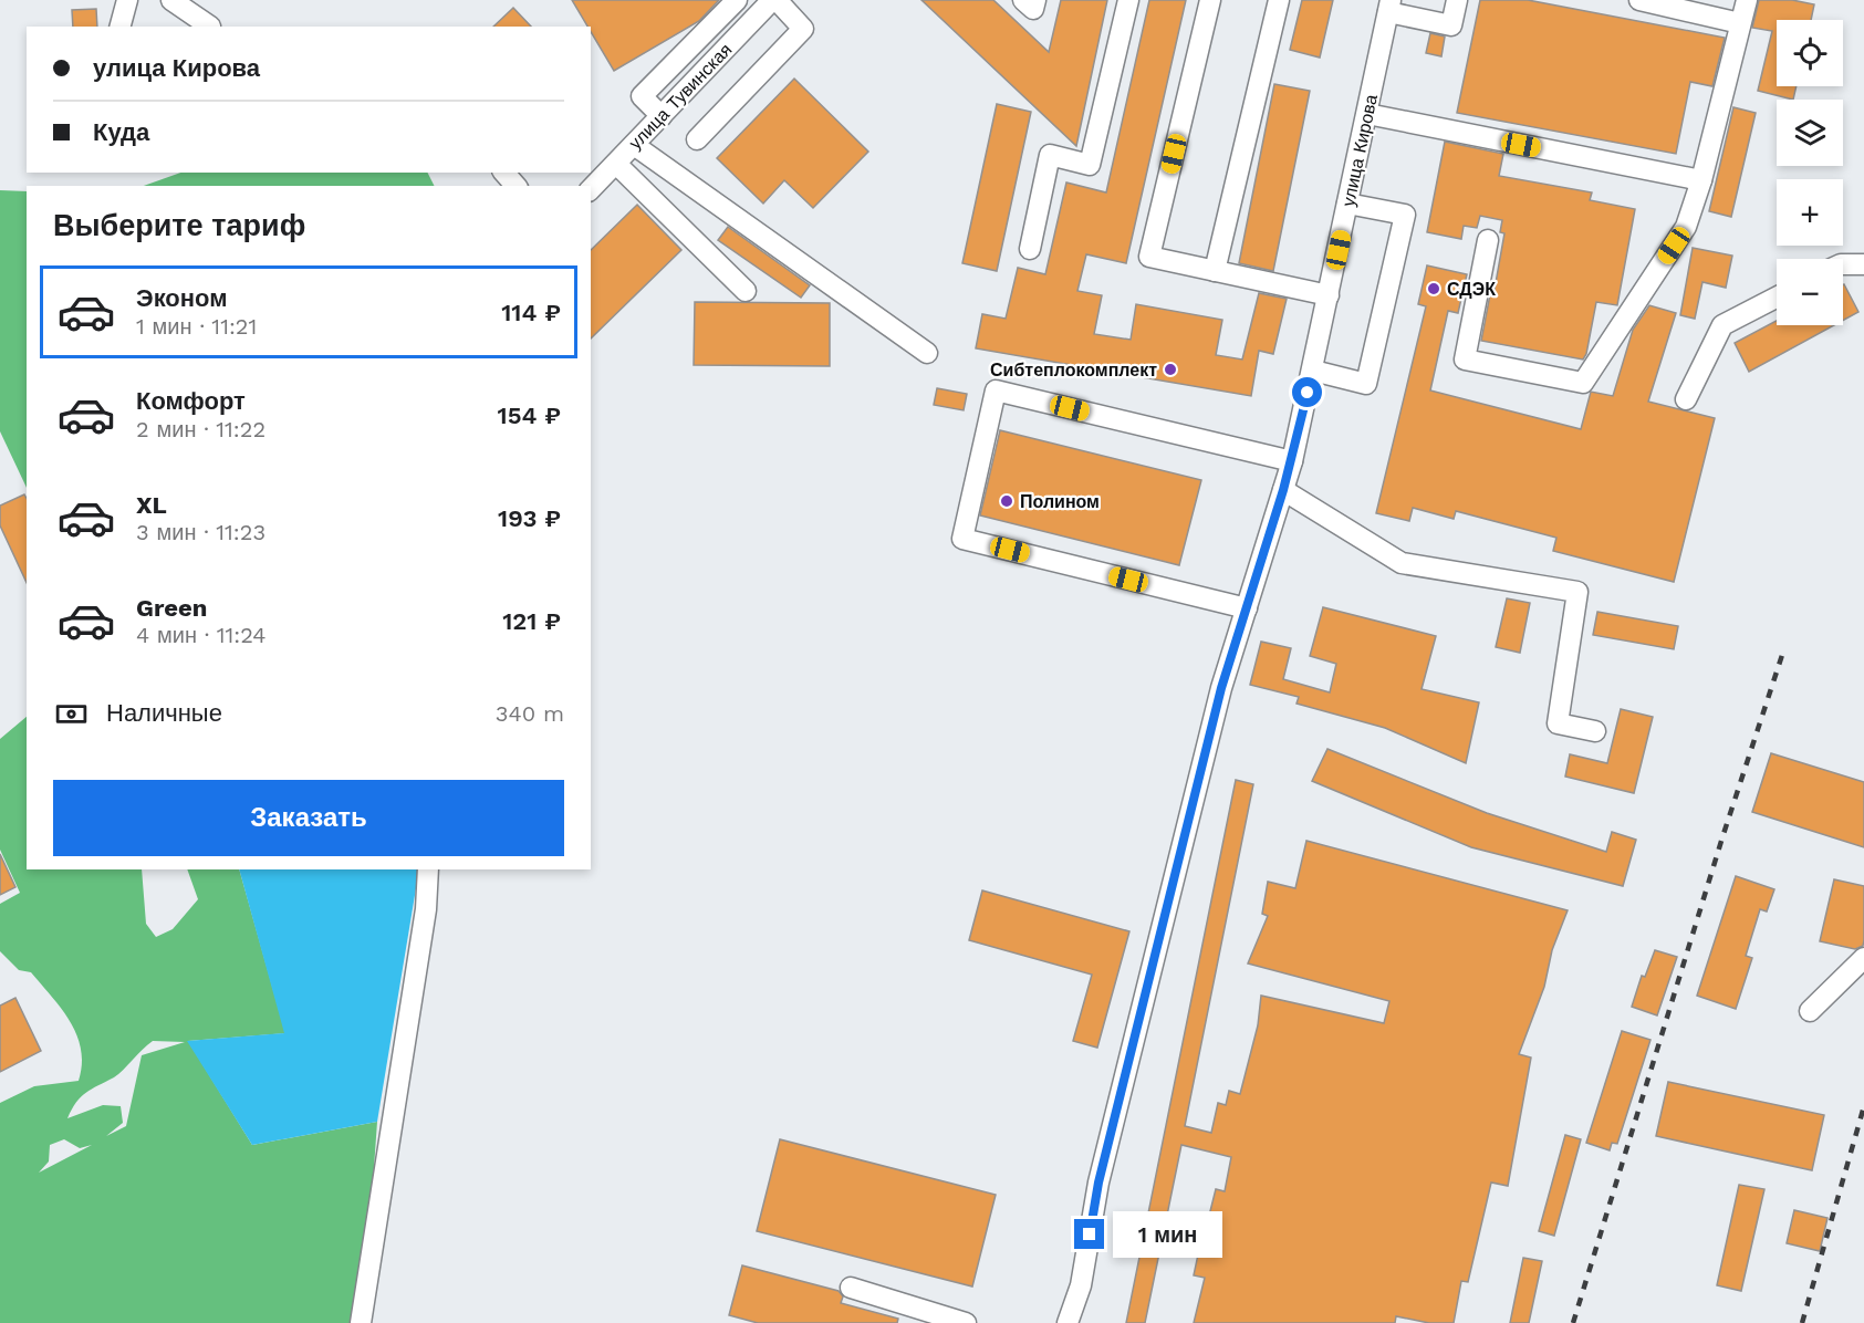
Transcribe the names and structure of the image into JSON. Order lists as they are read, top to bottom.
{
  "streets": {
    "street": ["улица Тувинская", "улица Кирова"]
  },
  "places": ["СДЭК", "Сибтеплокомплект", "Полином"],
  "page": {
    "map_buttons": ["+", "−"],
    "banner": ["улица Кирова", "Куда"],
    "heading": "Выберите тариф",
    "list": [
      {
        "name": "Эконом",
        "note": "1 мин · 11:21",
        "value": "114 ₽"
      },
      {
        "name": "Комфорт",
        "note": "2 мин · 11:22",
        "value": "154 ₽"
      },
      {
        "name": "XL",
        "note": "3 мин · 11:23",
        "value": "193 ₽"
      },
      {
        "name": "Green",
        "note": "4 мин · 11:24",
        "value": "121 ₽"
      }
    ],
    "pay": ["Наличные", "340 m"],
    "buttons": "Заказать",
    "bubble": "1 мин"
  }
}
